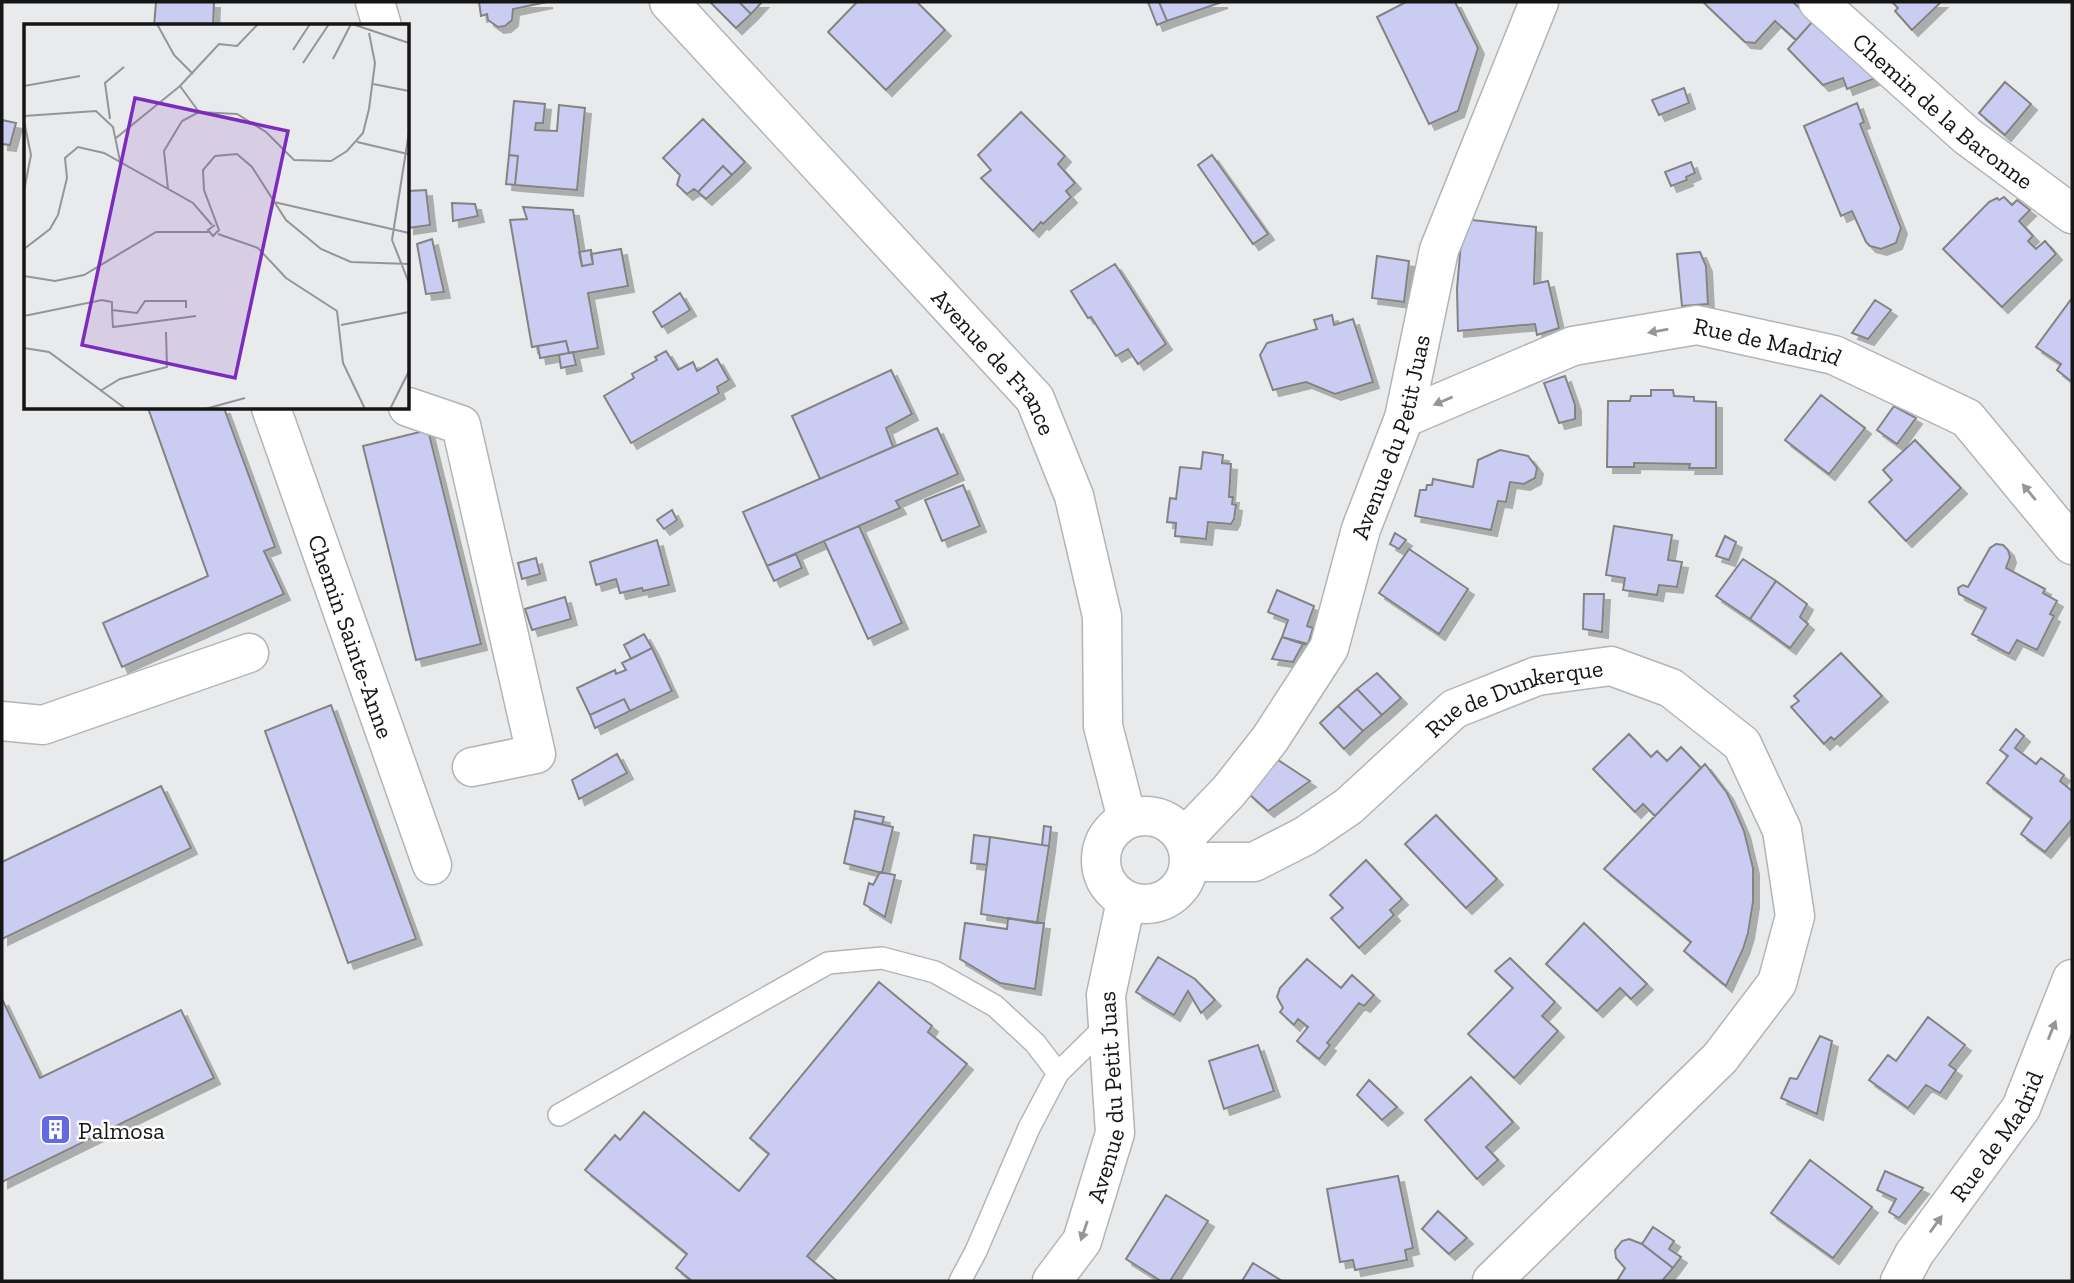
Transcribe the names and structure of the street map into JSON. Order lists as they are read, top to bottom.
{
  "streets": {
    "street": [
      "Chemin de la Baronne",
      "Rue de Madrid",
      "Avenue de France",
      "Avenue du Petit Juas",
      "Chemin Sainte-Anne",
      "Rue de Dunkerque"
    ]
  },
  "crossings": [
    ["Rue de Madrid", "Avenue du Petit Juas"],
    ["Avenue de France", "Avenue du Petit Juas"],
    ["Avenue de France", "Rue de Dunkerque"],
    ["Avenue du Petit Juas", "Rue de Dunkerque"]
  ],
  "places": {
    "building": ["Palmosa"]
  }
}
